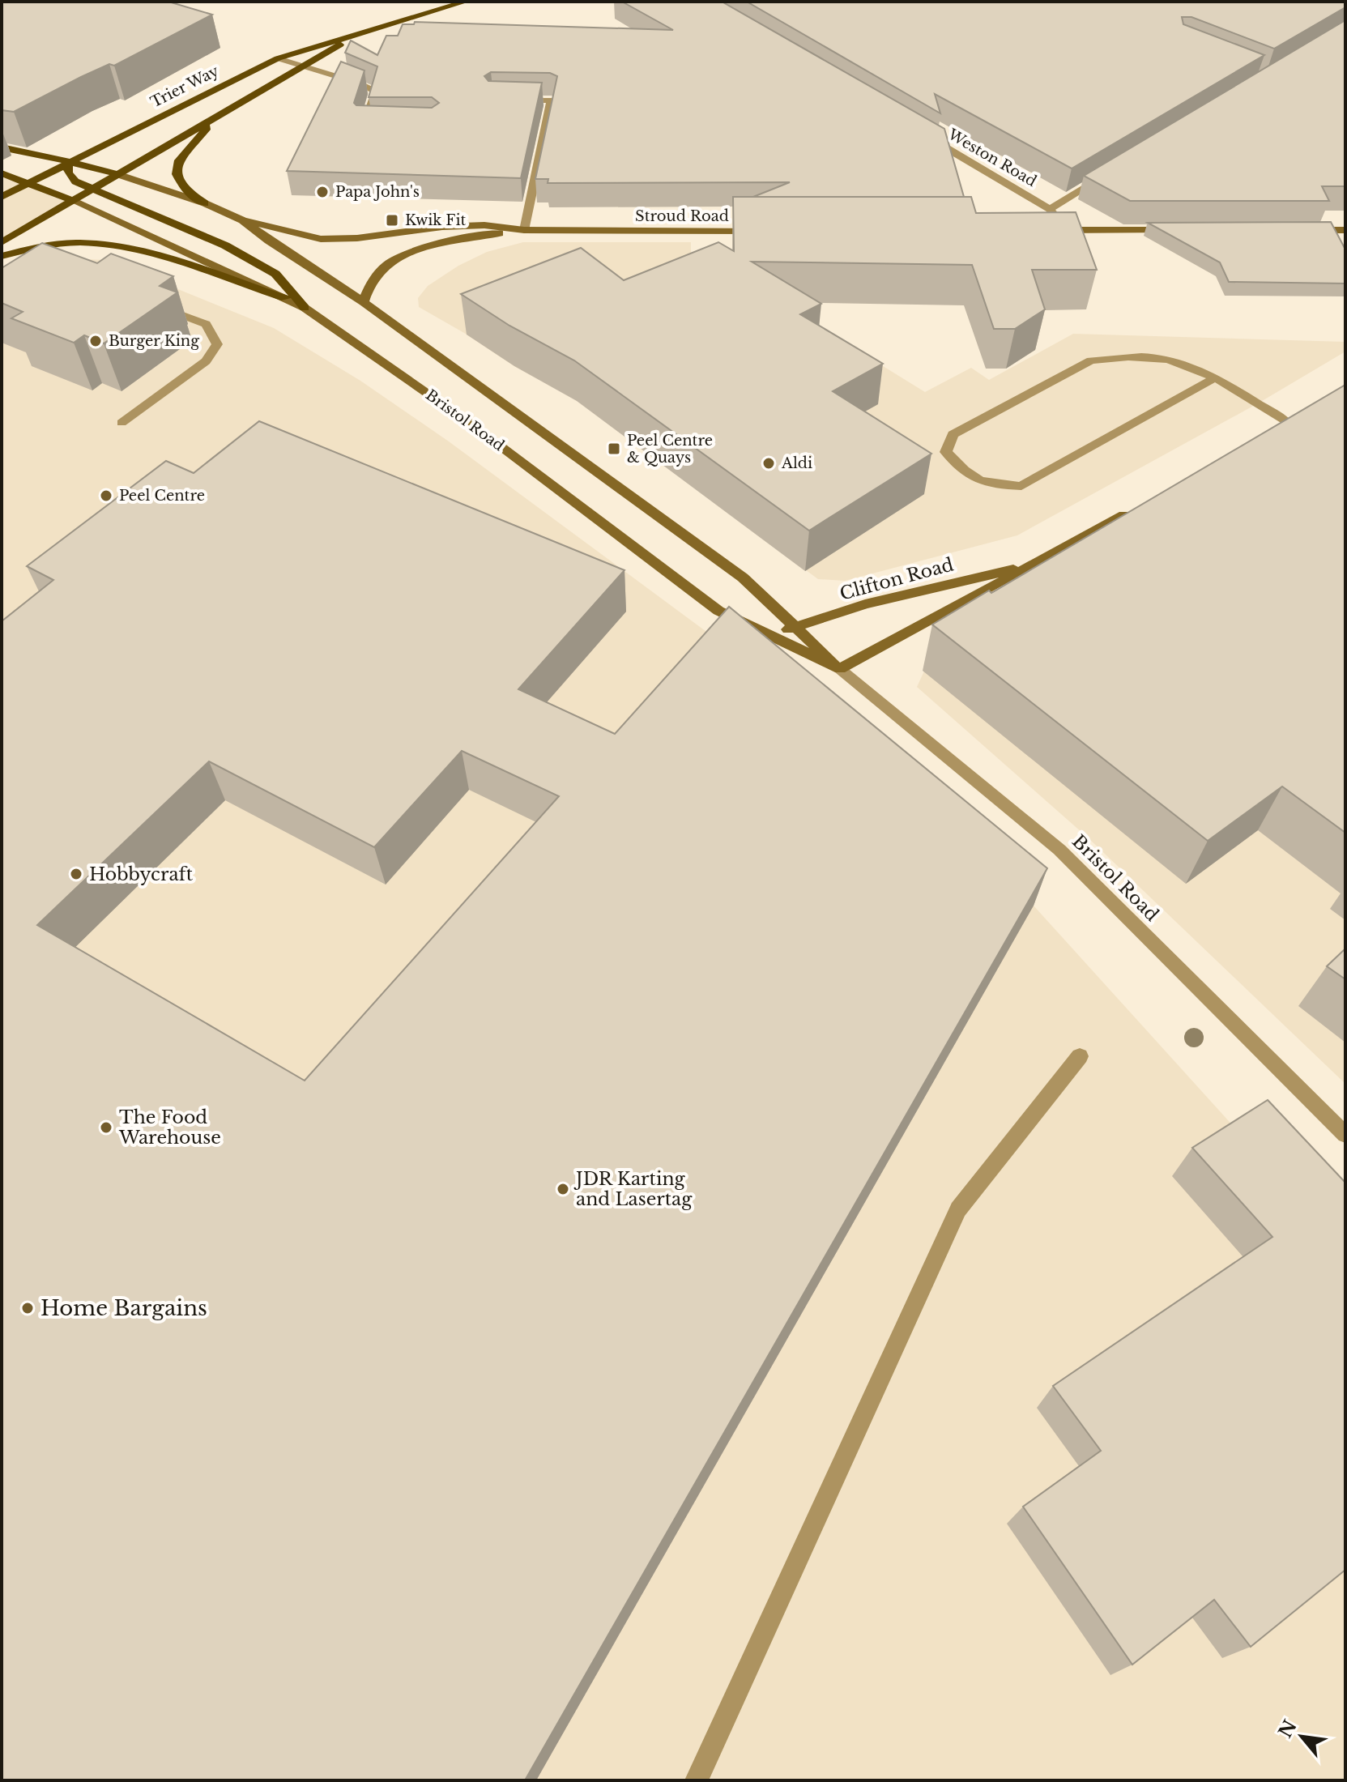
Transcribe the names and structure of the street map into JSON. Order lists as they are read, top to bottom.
{
  "streets": {
    "main road": [
      "Trier Way",
      "Stroud Road",
      "Bristol Road",
      "Clifton Road"
    ],
    "street": ["Weston Road"]
  },
  "crossings": [
    ["Trier Way", "Bristol Road"],
    ["Stroud Road", "Bristol Road"],
    ["Bristol Road", "Clifton Road"]
  ],
  "places": {
    "other": [
      "Papa John's",
      "Burger King",
      "Aldi",
      "Peel Centre",
      "Hobbycraft",
      "The Food Warehouse",
      "JDR Karting and Lasertag",
      "Home Bargains"
    ],
    "transit": ["Kwik Fit", "Peel Centre & Quays"]
  },
  "north": "top left"
}
